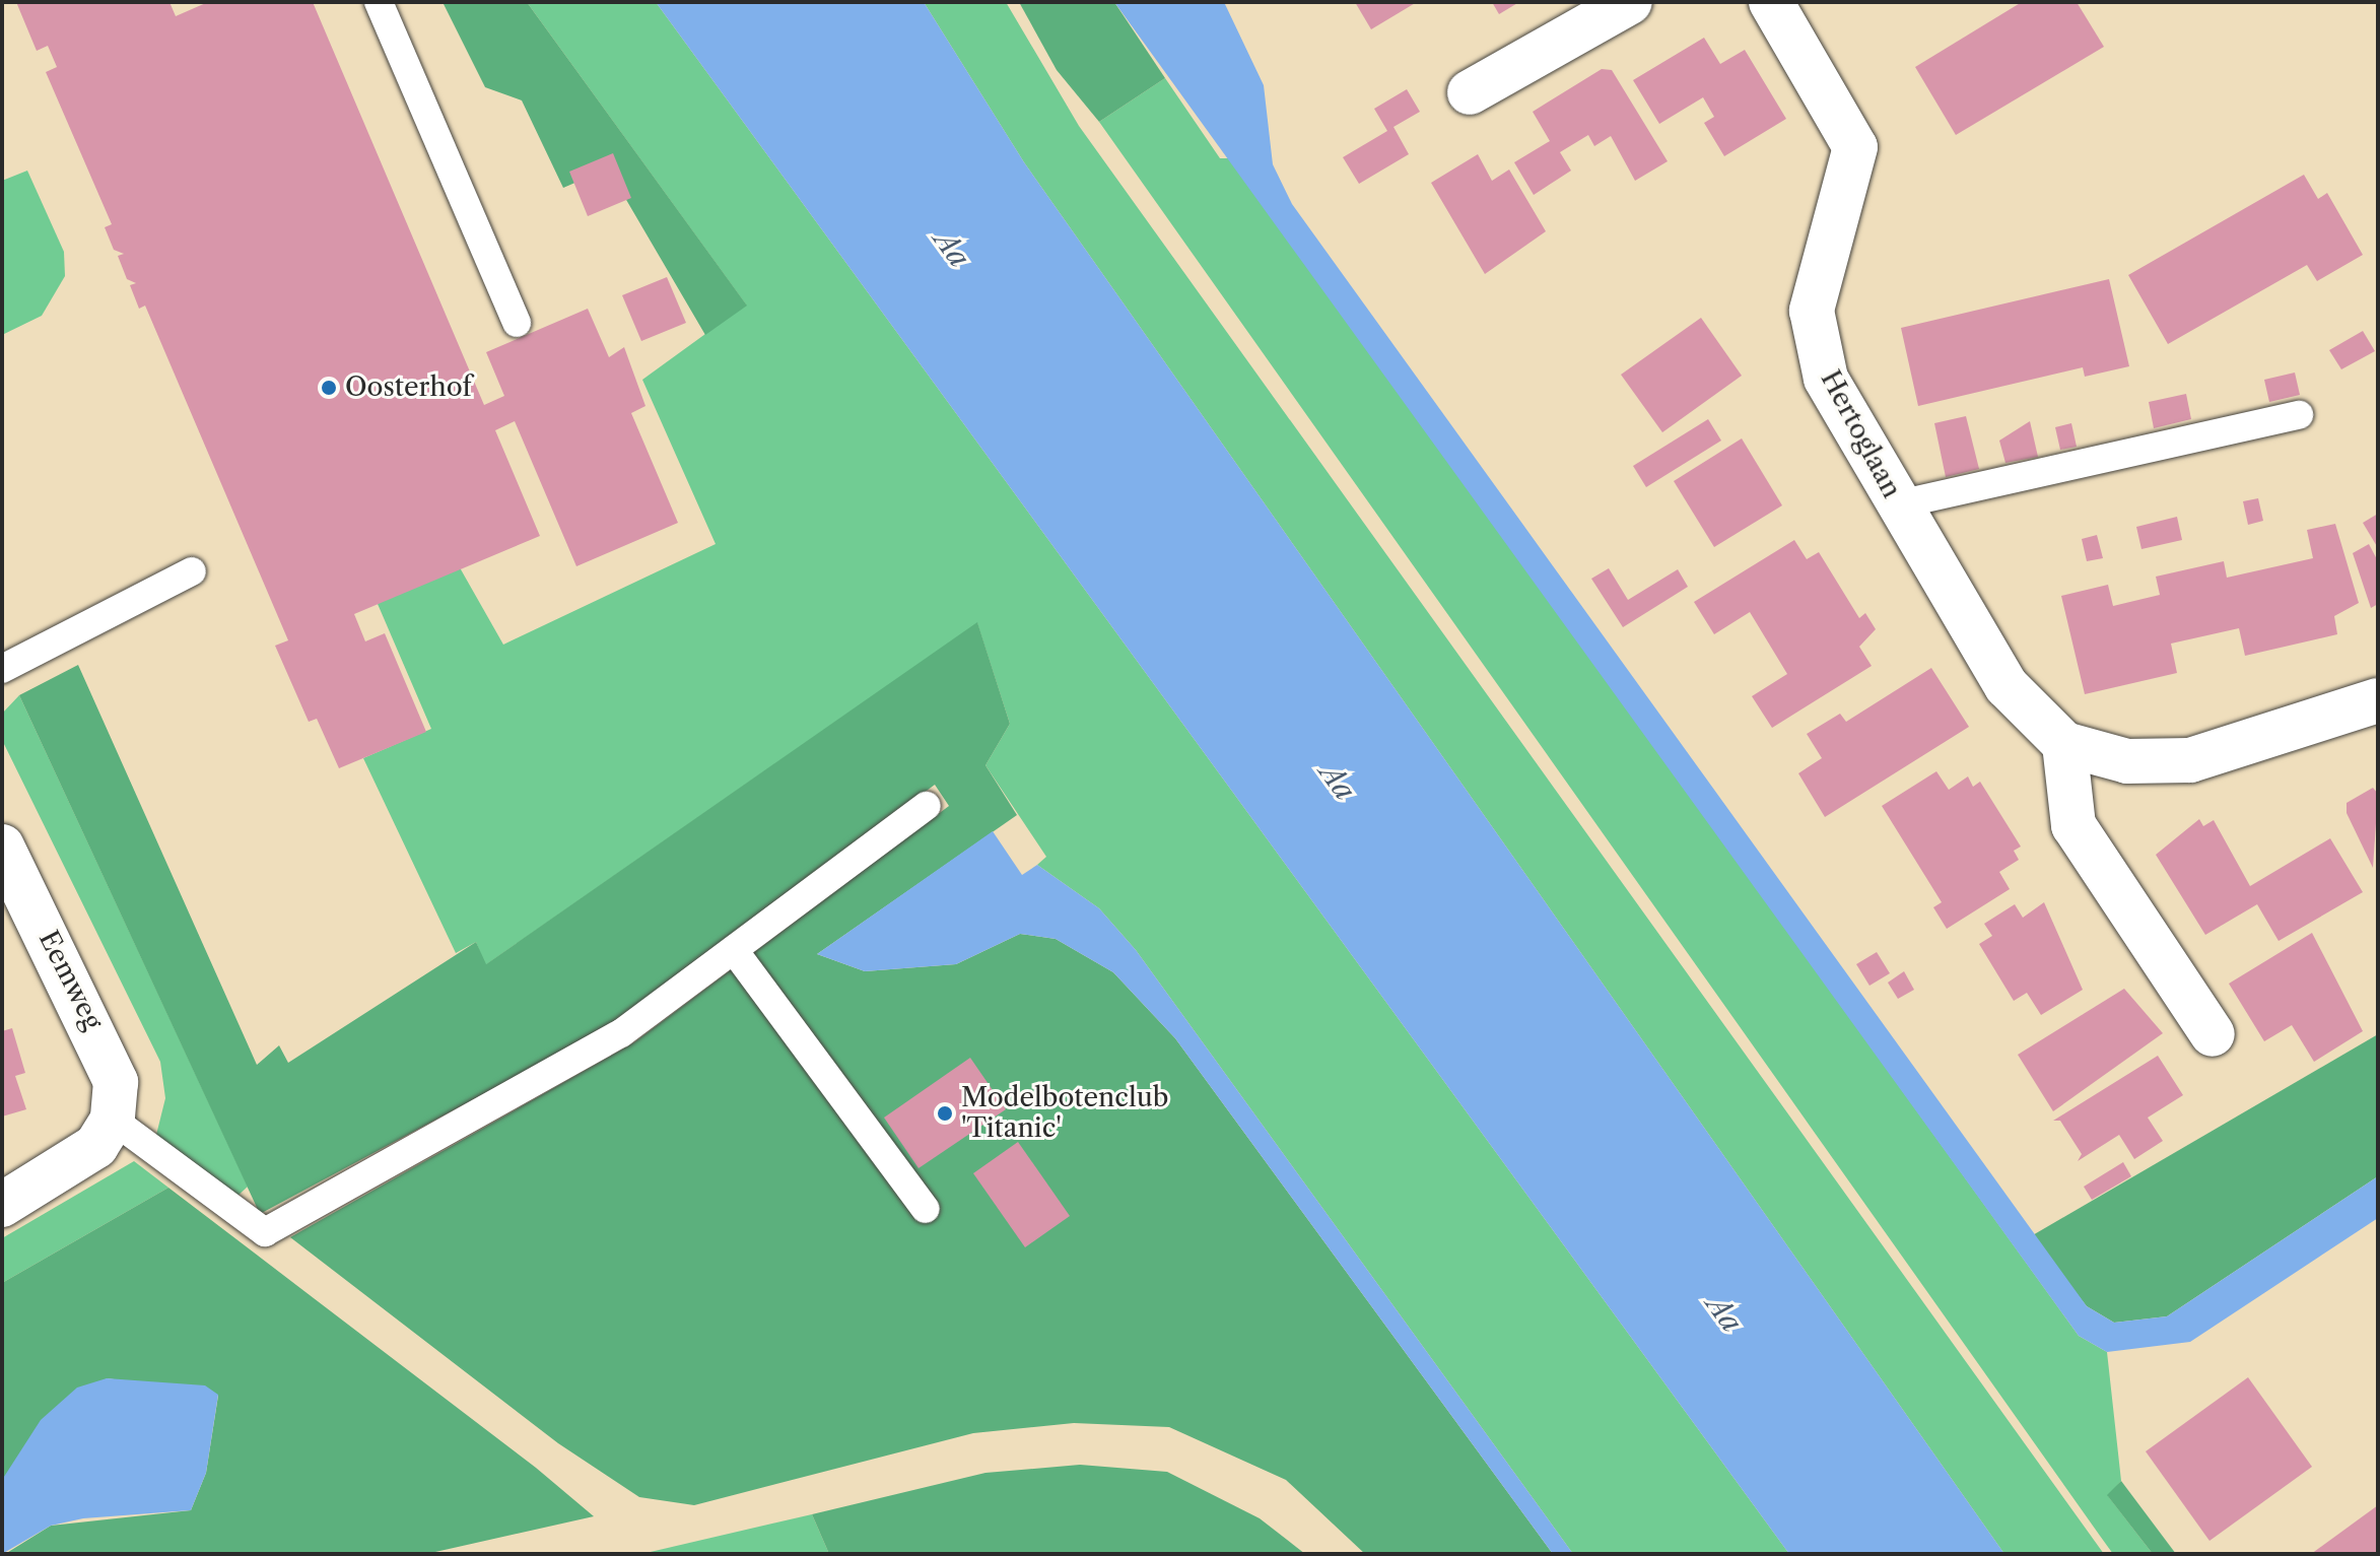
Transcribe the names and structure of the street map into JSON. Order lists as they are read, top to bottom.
{
  "streets": {
    "street": ["Hertoglaan", "Eemweg"]
  },
  "water": ["Aa"],
  "places": ["Oosterhof", "Modelbotenclub 'Titanic'"]
}
